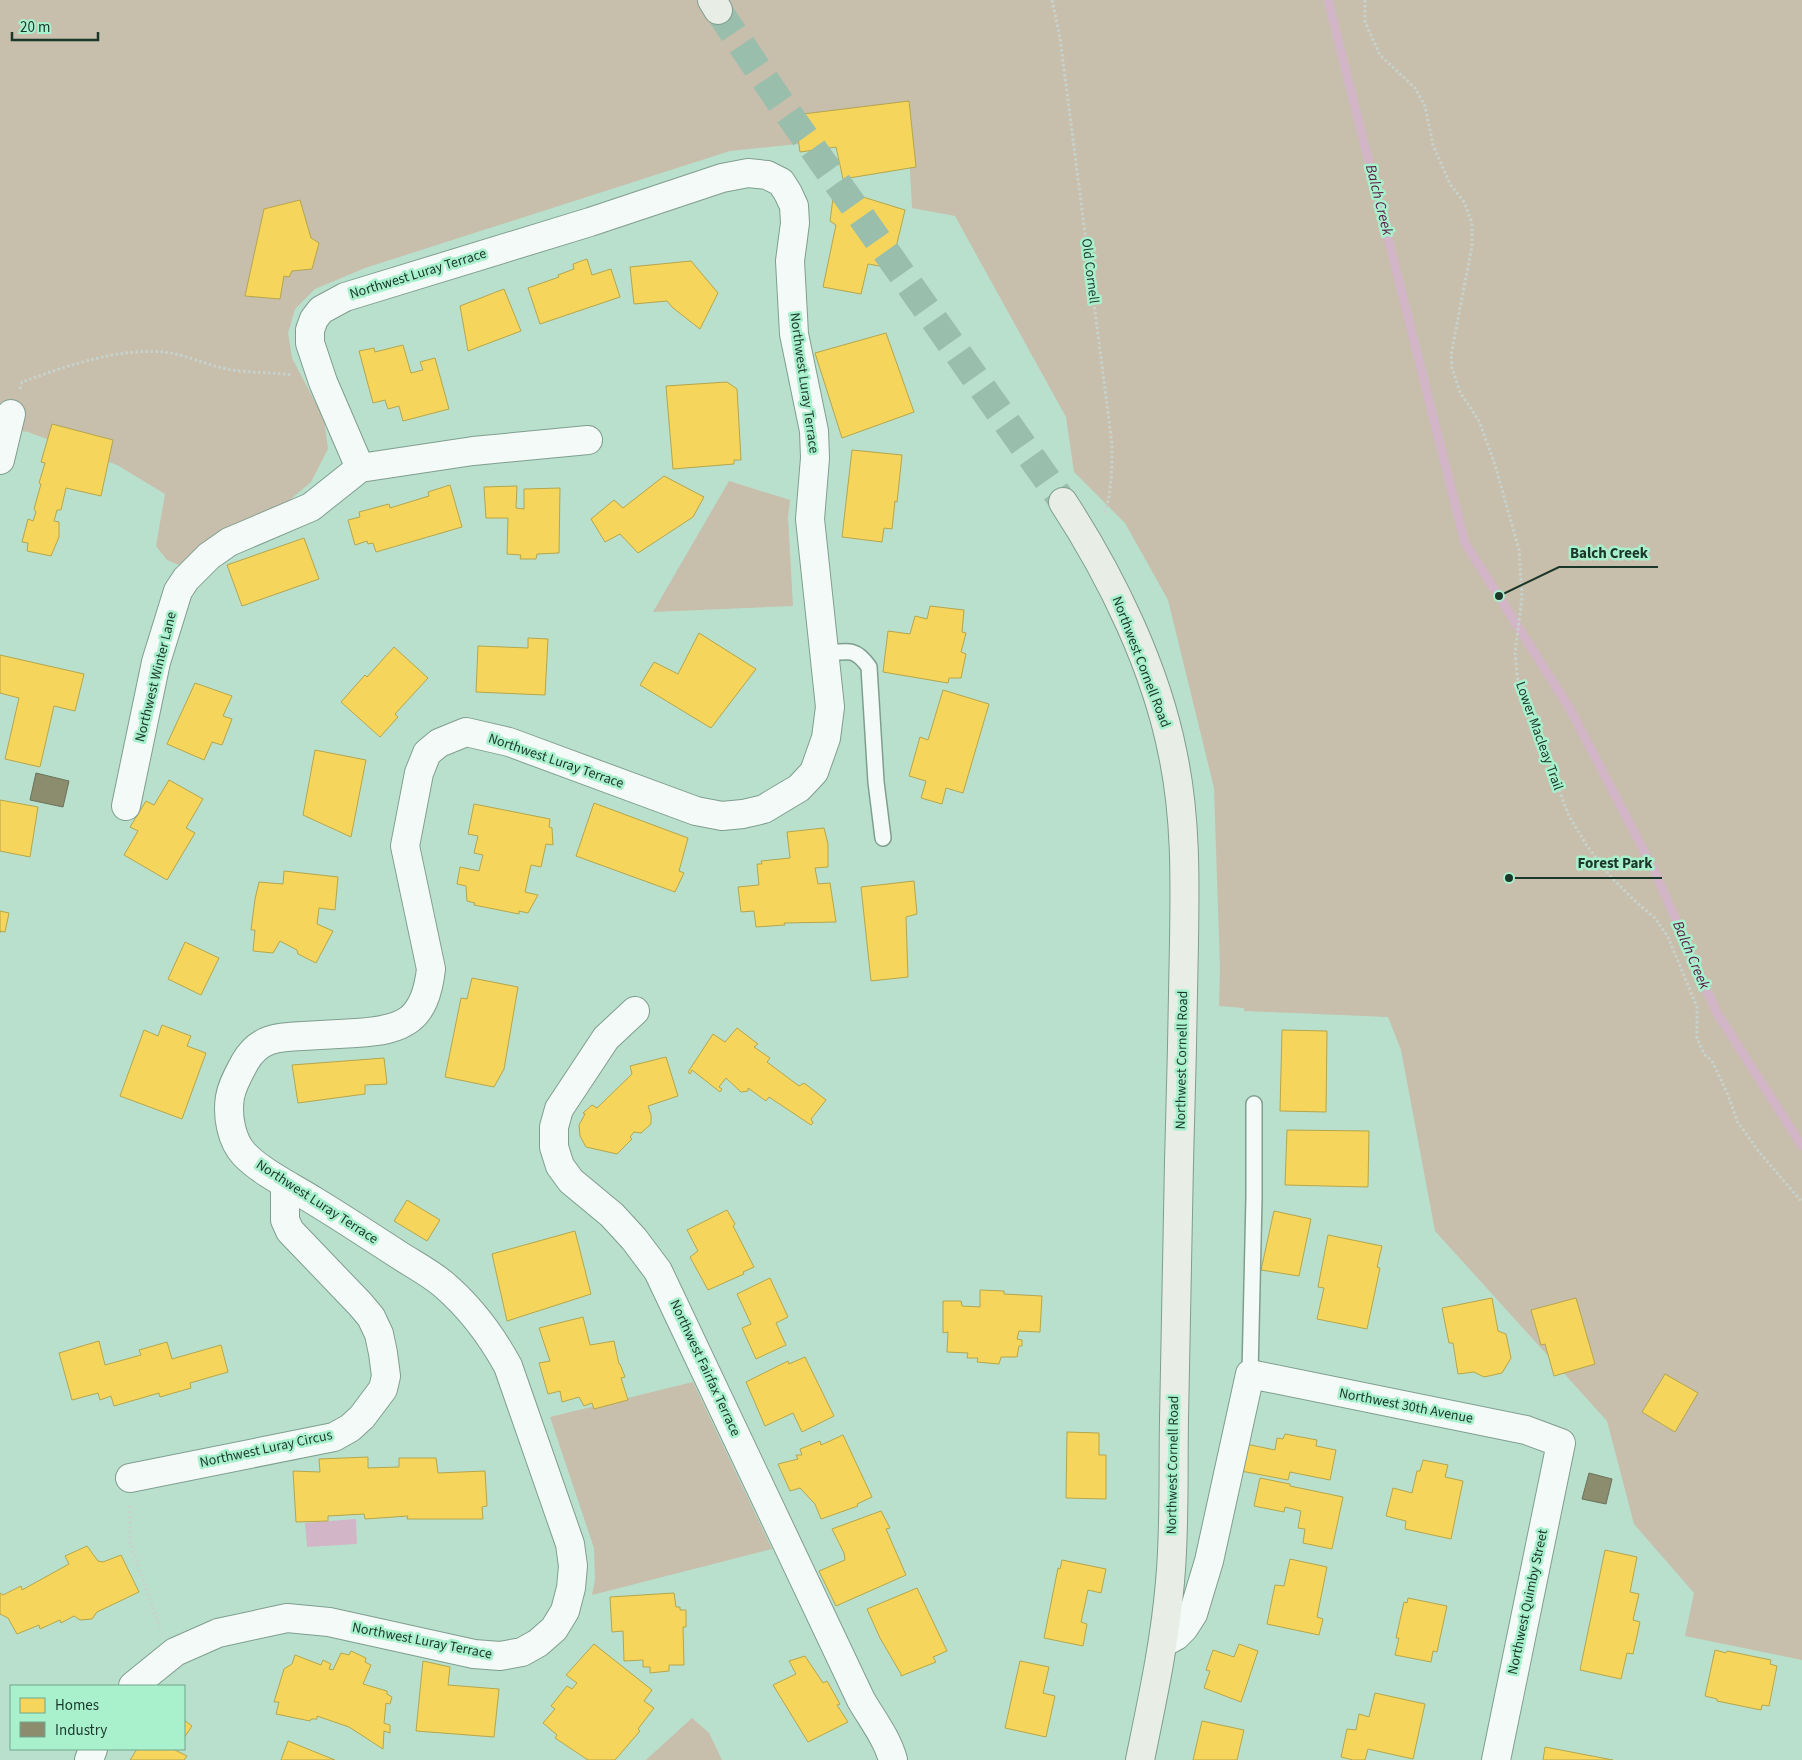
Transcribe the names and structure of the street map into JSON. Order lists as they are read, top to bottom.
{
  "streets": {
    "main road": ["Northwest Cornell Road"],
    "street": [
      "Northwest Luray Terrace",
      "Northwest Winter Lane",
      "Northwest Fairfax Terrace",
      "Northwest 30th Avenue",
      "Northwest Luray Circus",
      "Northwest Quimby Street"
    ],
    "path": ["Old Cornell", "Lower Macleay Trail"]
  },
  "crossings": [
    ["Old Cornell", "Northwest Cornell Road"],
    ["Northwest Luray Terrace", "Northwest Winter Lane"],
    ["Northwest Luray Terrace", "Northwest Luray Circus"],
    ["Northwest 30th Avenue", "Northwest Quimby Street"]
  ],
  "water": ["Balch Creek"],
  "places": ["Balch Creek", "Forest Park"],
  "legend": ["Homes", "Industry"],
  "scale_bar": "20 m"
}
